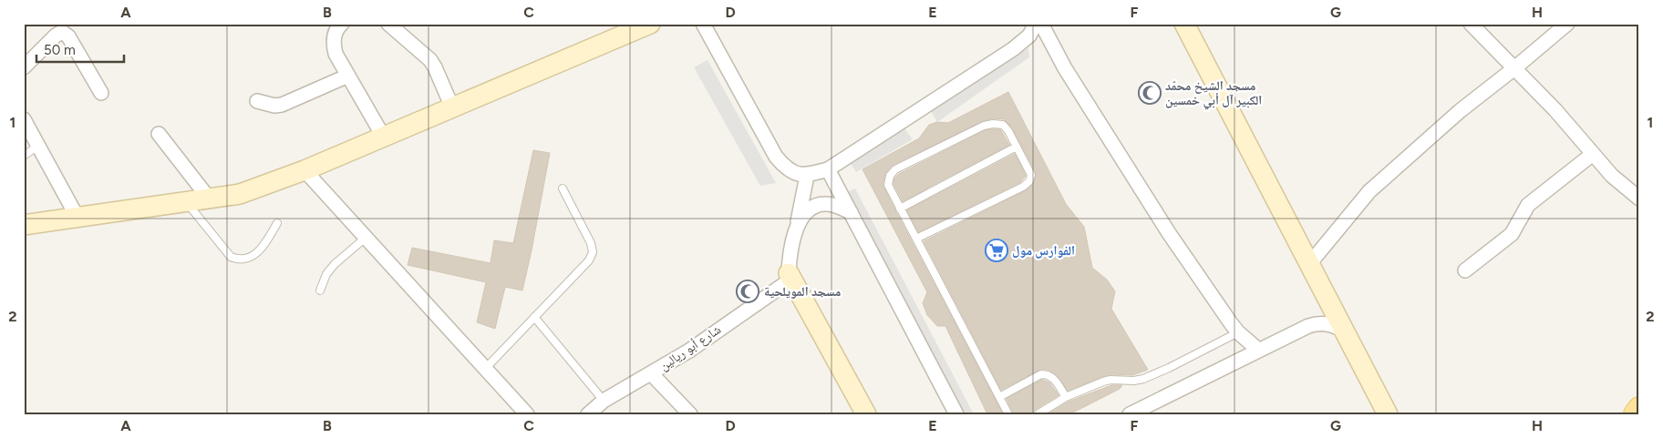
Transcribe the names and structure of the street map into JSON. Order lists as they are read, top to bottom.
{
  "streets": {
    "street": ["شارع أبو ريالين"]
  },
  "places": {
    "mosque": ["مسجد الشيخ محمّد الكبير آل أبي خمسين", "مسجد المويلحية"],
    "supermarket": ["الفوارس مول"]
  },
  "scale_bar": "50 m",
  "grid": {
    "columns": [
      "A",
      "B",
      "C",
      "D",
      "E",
      "F",
      "G",
      "H"
    ],
    "rows": ["1", "2"]
  }
}
